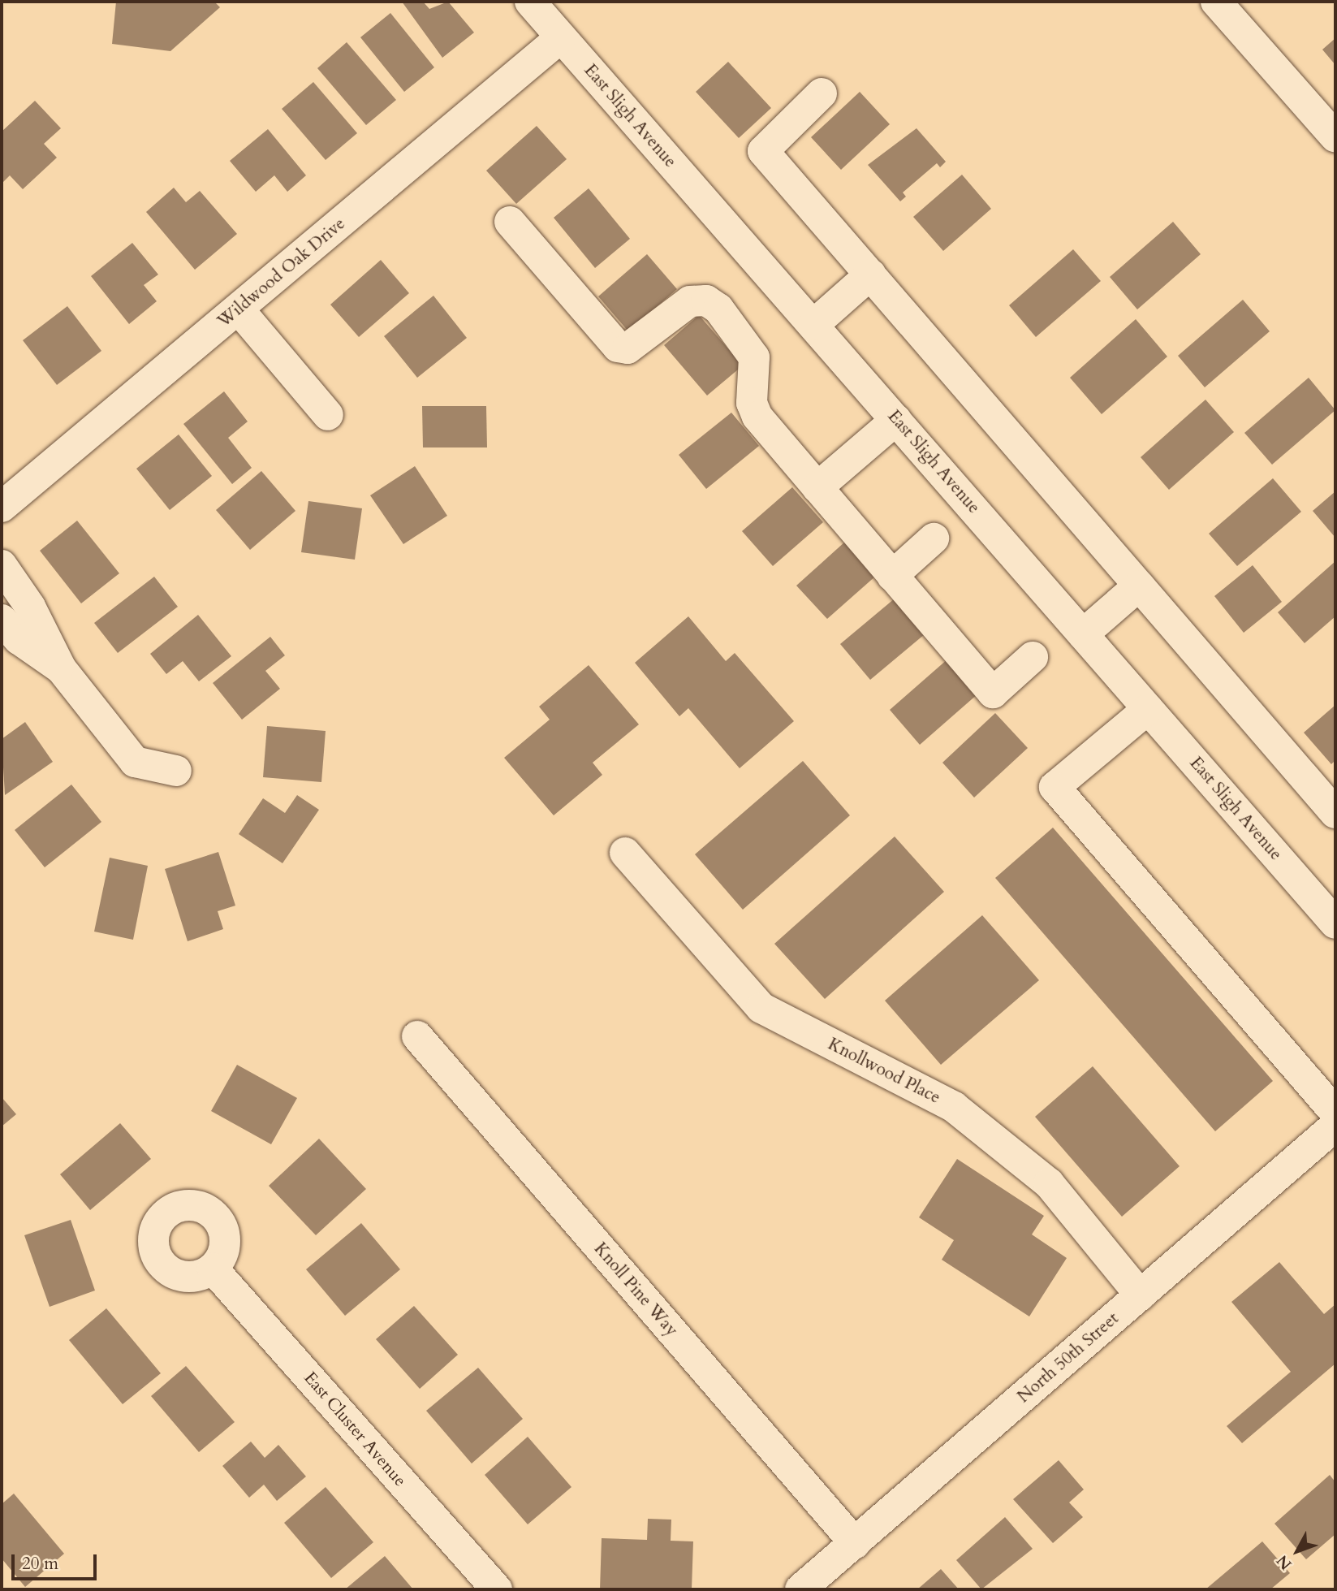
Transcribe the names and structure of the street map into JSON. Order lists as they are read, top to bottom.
{
  "streets": {
    "street": [
      "East Sligh Avenue",
      "Wildwood Oak Drive",
      "Knollwood Place",
      "Knoll Pine Way",
      "North 50th Street",
      "East Cluster Avenue"
    ]
  },
  "crossings": [
    ["East Sligh Avenue", "Wildwood Oak Drive"],
    ["Knollwood Place", "North 50th Street"],
    ["Knoll Pine Way", "North 50th Street"]
  ],
  "scale_bar": "20 m",
  "north": "bottom left"
}
